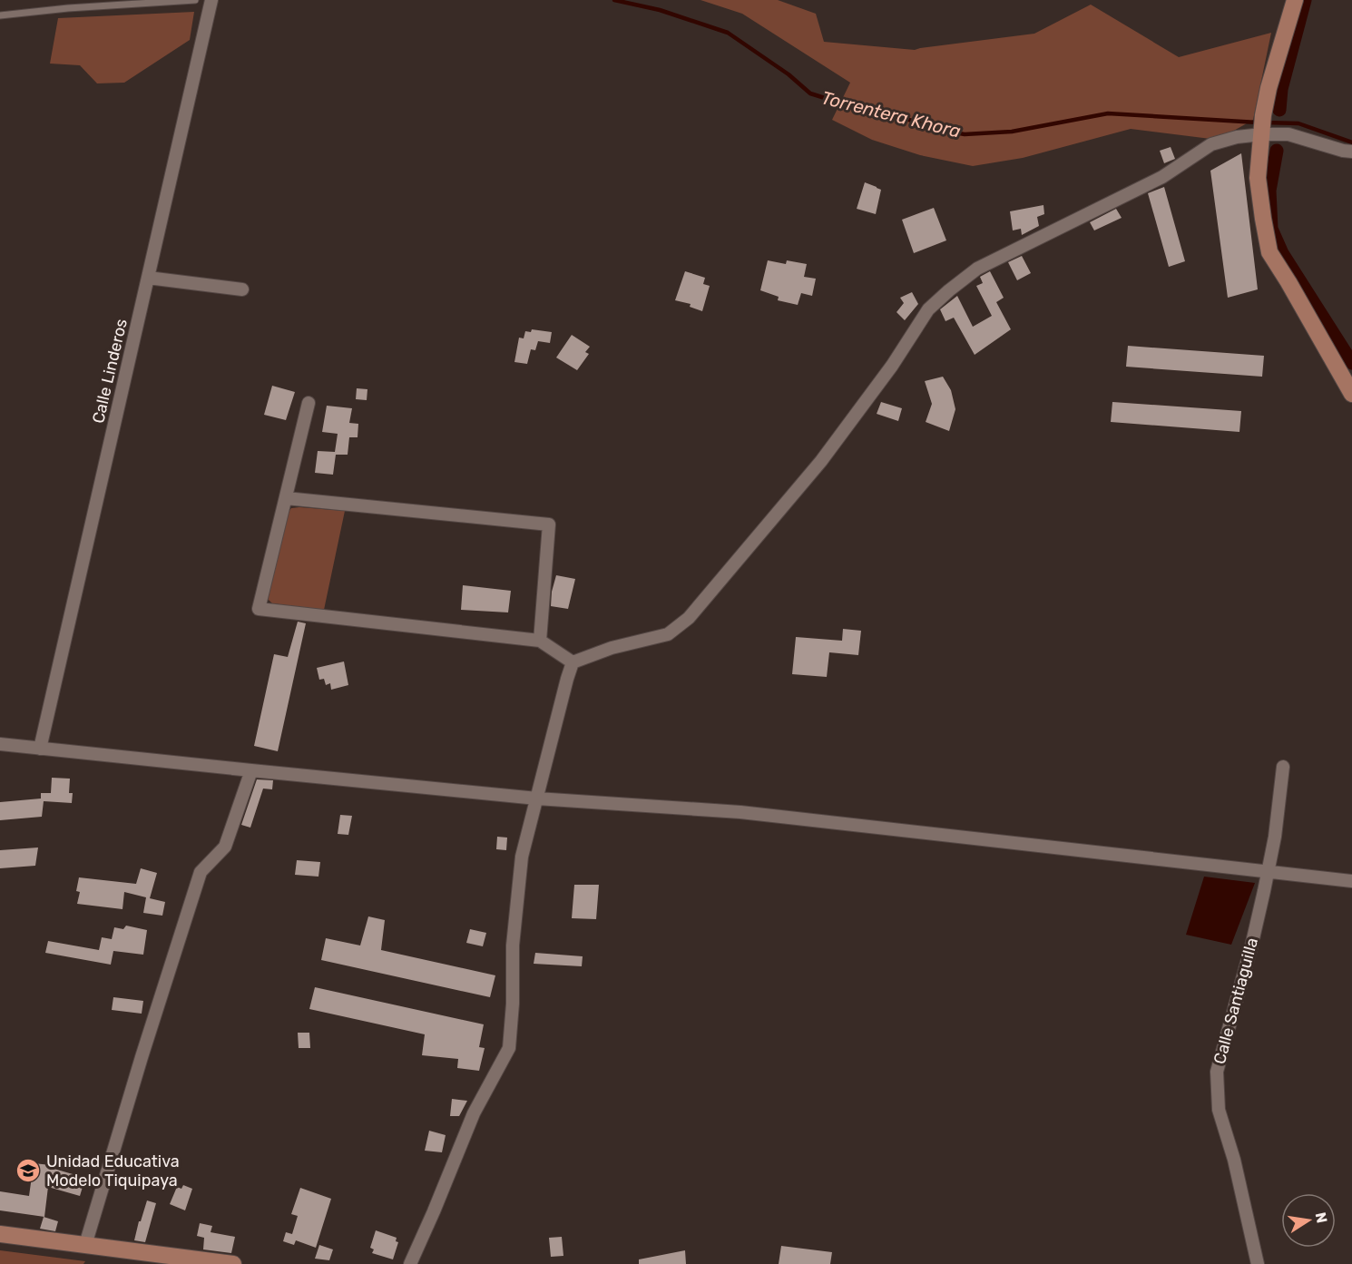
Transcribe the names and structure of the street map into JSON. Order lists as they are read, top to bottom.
{
  "streets": {
    "street": ["Calle Linderos", "Calle Santiaguilla"]
  },
  "water": ["Torrentera Khora"],
  "places": {
    "school or university": ["Unidad Educativa Modelo Tiquipaya"]
  },
  "north": "right"
}
